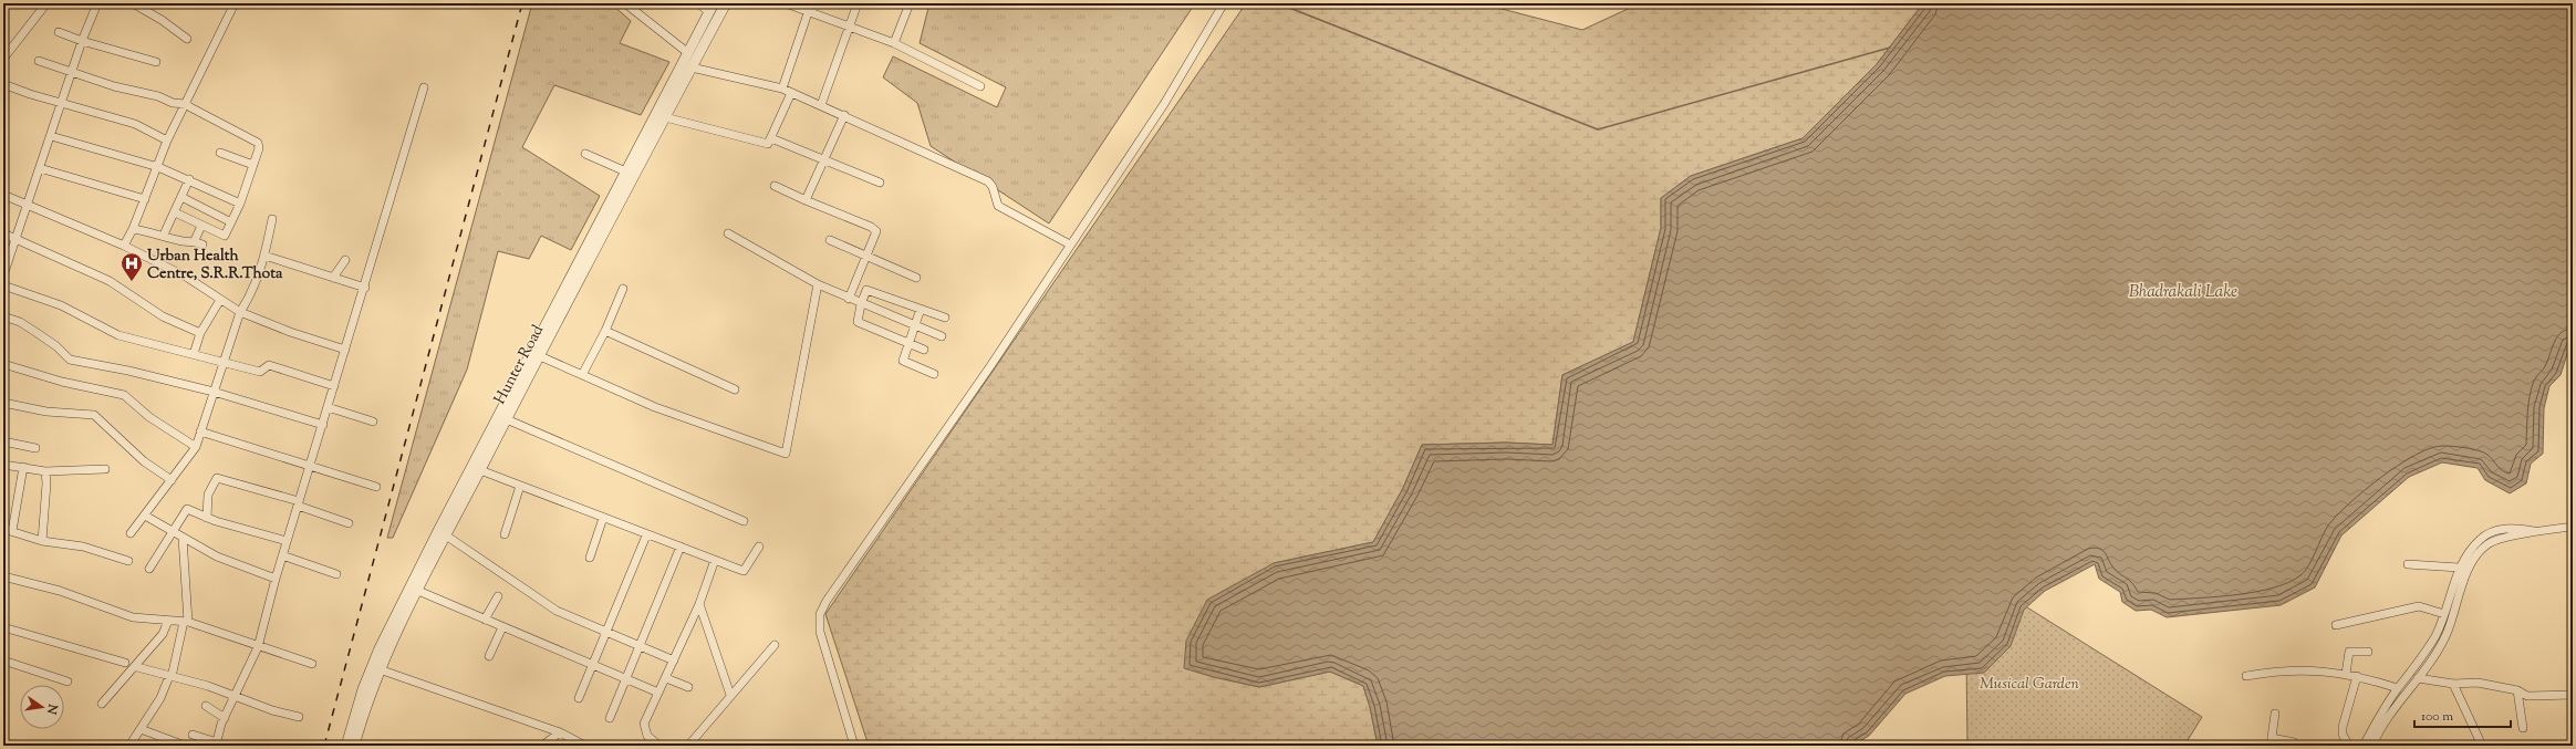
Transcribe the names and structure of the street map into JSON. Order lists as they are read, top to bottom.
{
  "streets": {
    "street": ["Hunter Road"]
  },
  "water": ["Bhadrakali Lake"],
  "parks": ["Musical Garden"],
  "places": {
    "hospital": ["Urban Health Centre, S.R.R.Thota"]
  },
  "scale_bar": "100 m",
  "north": "right"
}
